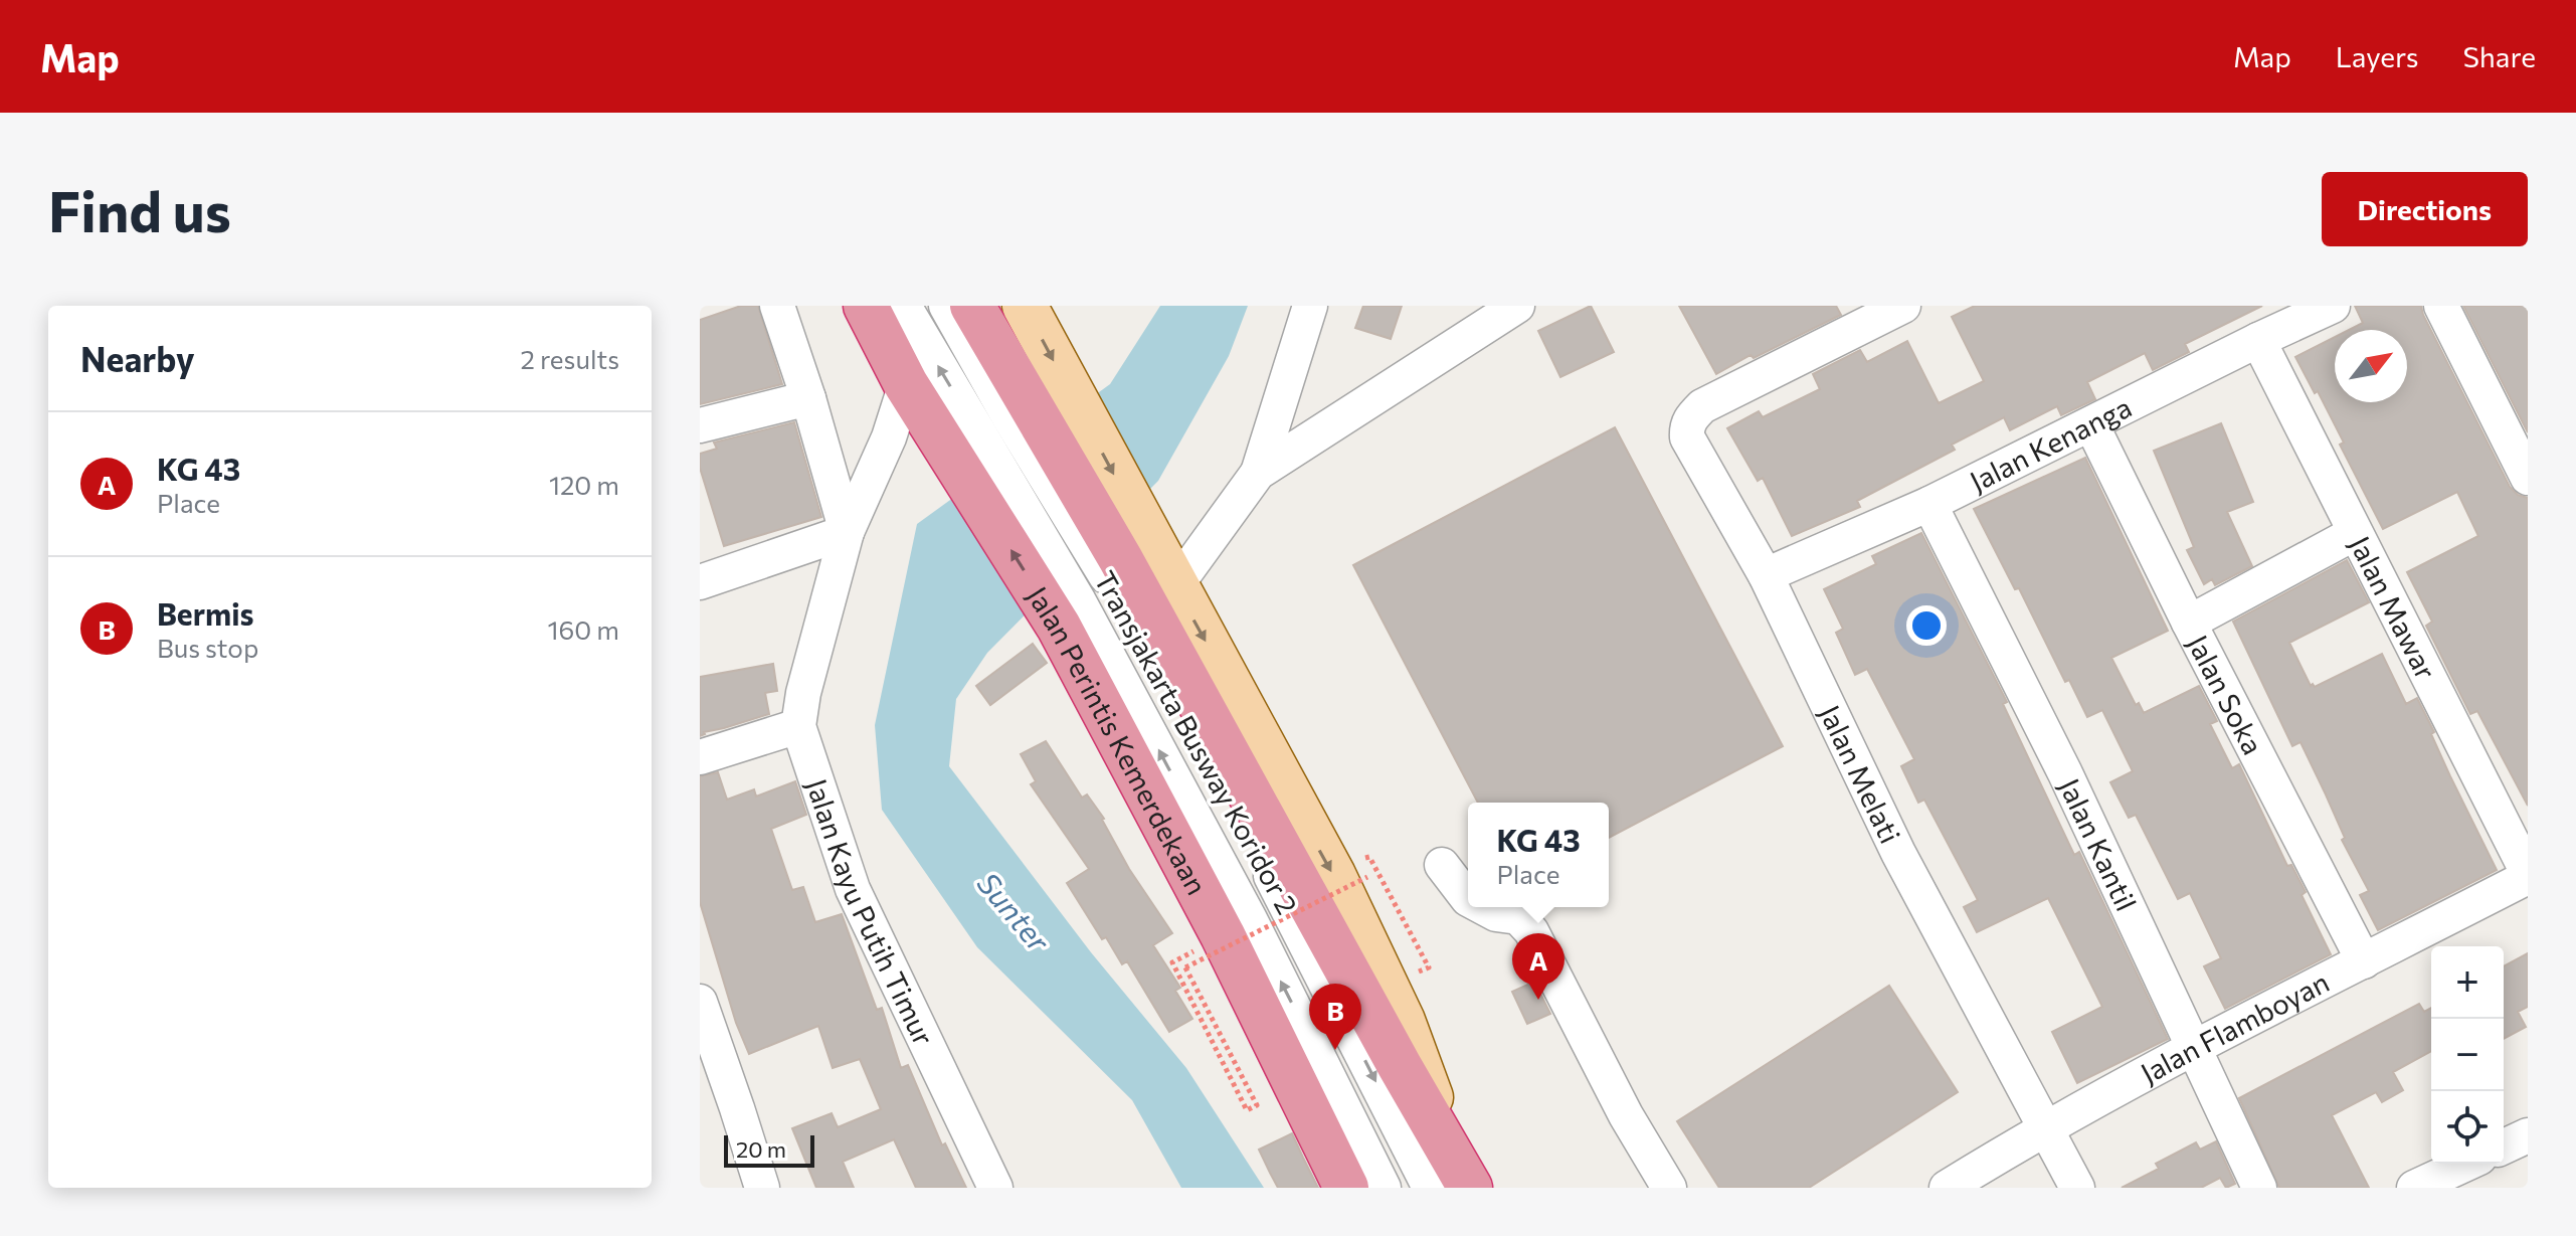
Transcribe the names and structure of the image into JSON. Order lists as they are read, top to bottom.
{
  "streets": {
    "highway": ["Jalan Perintis Kemerdekaan"],
    "street": [
      "Jalan Kenanga",
      "Jalan Mawar",
      "Jalan Soka",
      "Transjakarta Busway Koridor 2",
      "Jalan Melati",
      "Jalan Kantil",
      "Jalan Kayu Putih Timur",
      "Jalan Flamboyan"
    ]
  },
  "crossings": [
    ["Jalan Kenanga", "Jalan Mawar"],
    ["Jalan Kenanga", "Jalan Soka"],
    ["Jalan Kenanga", "Jalan Melati"],
    ["Jalan Kenanga", "Jalan Kantil"],
    ["Jalan Mawar", "Jalan Flamboyan"],
    ["Jalan Soka", "Jalan Flamboyan"],
    ["Jalan Perintis Kemerdekaan", "Transjakarta Busway Koridor 2"],
    ["Jalan Melati", "Jalan Flamboyan"],
    ["Jalan Kantil", "Jalan Flamboyan"]
  ],
  "water": ["Sunter"],
  "scale_bar": "20 m",
  "north": "top right",
  "page": {
    "header": "Map",
    "nav": ["Map", "Layers", "Share"],
    "buttons": "Directions",
    "title": "Find us",
    "heading": ["Nearby", "2 results"],
    "list": [
      {
        "mark": "A",
        "name": "KG 43",
        "note": "Place",
        "value": "120 m"
      },
      {
        "mark": "B",
        "name": "Bermis",
        "note": "Bus stop",
        "value": "160 m"
      }
    ],
    "popup": ["KG 43", "Place"],
    "pins": ["A", "B"],
    "map_buttons": ["+", "−"],
    "scale": "20 m"
  }
}
